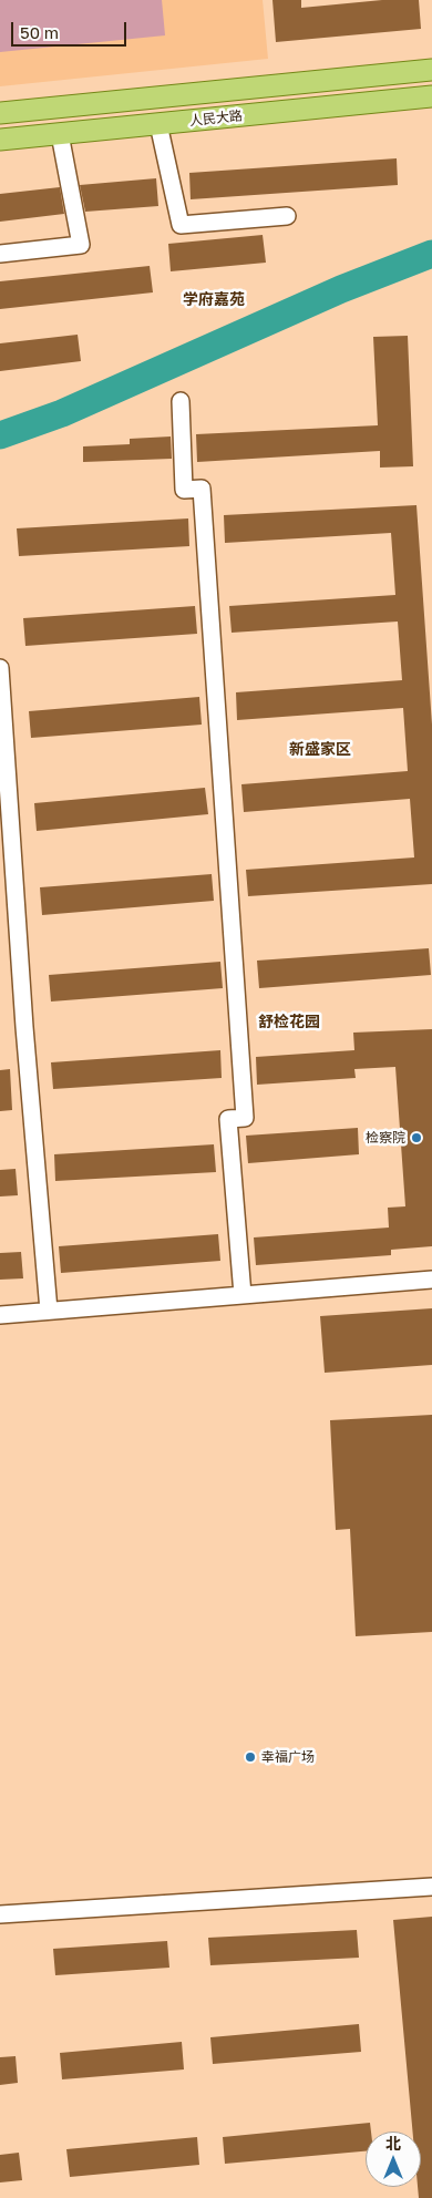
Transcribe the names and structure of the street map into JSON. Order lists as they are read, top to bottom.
{
  "streets": {
    "main road": ["人民大路"]
  },
  "districts": ["学府嘉苑", "新盛家区", "舒检花园"],
  "places": ["检察院", "幸福广场"],
  "scale_bar": "50 m",
  "north": "top"
}
